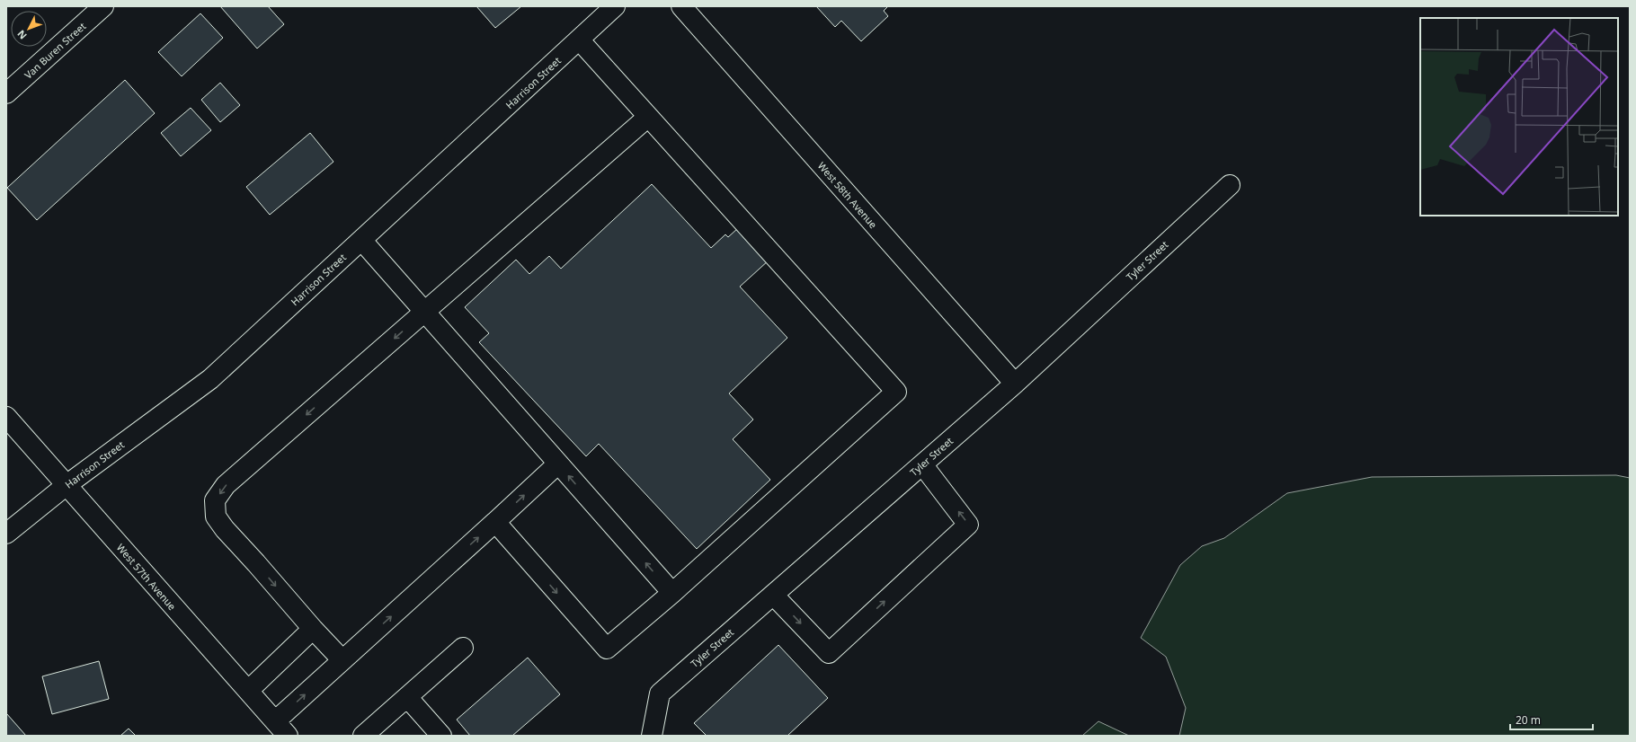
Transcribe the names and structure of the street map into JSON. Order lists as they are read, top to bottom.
{
  "streets": {
    "street": [
      "Van Buren Street",
      "Harrison Street",
      "West 58th Avenue",
      "Tyler Street",
      "West 57th Avenue"
    ]
  },
  "crossings": [
    ["Harrison Street", "West 57th Avenue"],
    ["West 58th Avenue", "Tyler Street"]
  ],
  "scale_bar": "20 m",
  "north": "bottom left"
}
